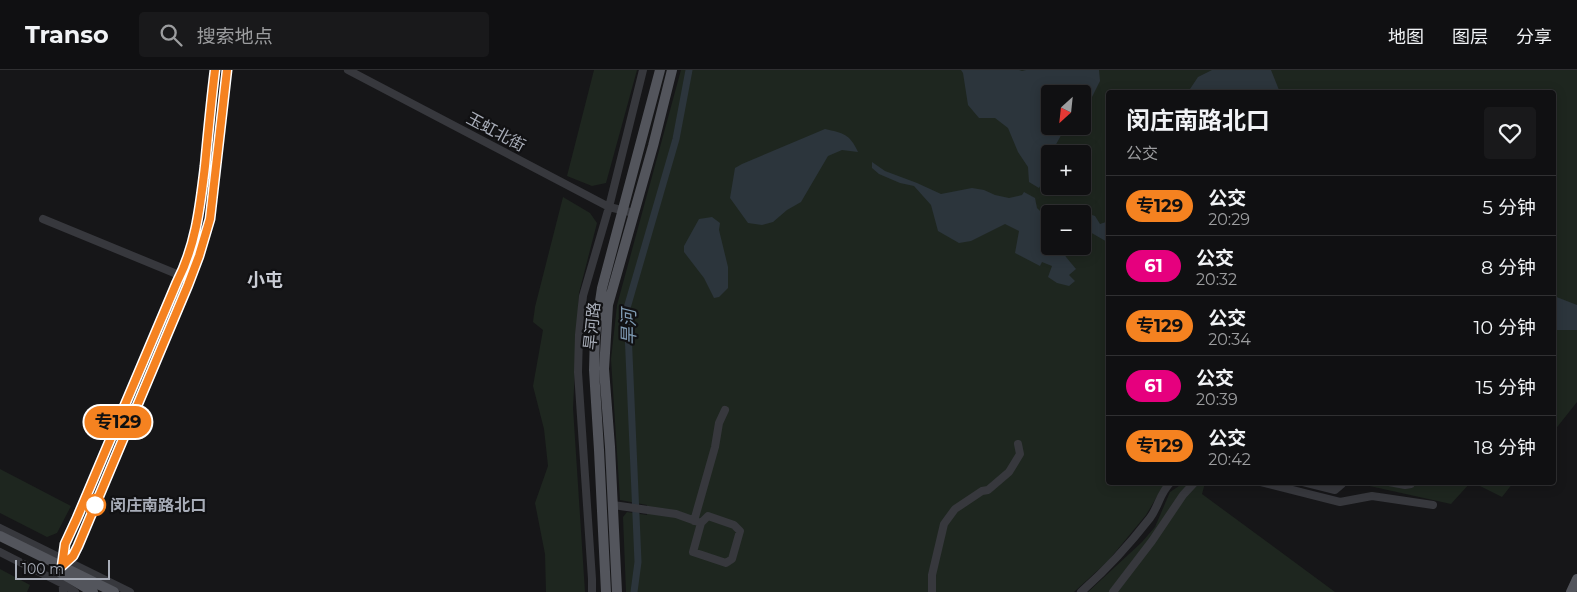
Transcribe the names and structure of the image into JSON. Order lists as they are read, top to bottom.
{
  "streets": {
    "main road": ["旱河路"],
    "street": ["玉虹北街"]
  },
  "crossings": [
    ["玉虹北街", "旱河路"]
  ],
  "districts": ["小屯"],
  "water": ["旱河"],
  "places": ["闵庄南路北口"],
  "lines": ["bus line 专129"],
  "scale_bar": "100 m",
  "north": "bottom left",
  "page": {
    "header": "Transo",
    "search": "搜索地点",
    "nav": ["地图", "图层", "分享"],
    "on_map": "专129",
    "map_buttons": ["+", "−"],
    "heading": ["闵庄南路北口", "公交"],
    "list": [
      {
        "mark": "专129",
        "name": "公交",
        "note": "20:29",
        "value": "5 分钟"
      },
      {
        "mark": "61",
        "name": "公交",
        "note": "20:32",
        "value": "8 分钟"
      },
      {
        "mark": "专129",
        "name": "公交",
        "note": "20:34",
        "value": "10 分钟"
      },
      {
        "mark": "61",
        "name": "公交",
        "note": "20:39",
        "value": "15 分钟"
      },
      {
        "mark": "专129",
        "name": "公交",
        "note": "20:42",
        "value": "18 分钟"
      }
    ],
    "scale": "100 m"
  }
}
